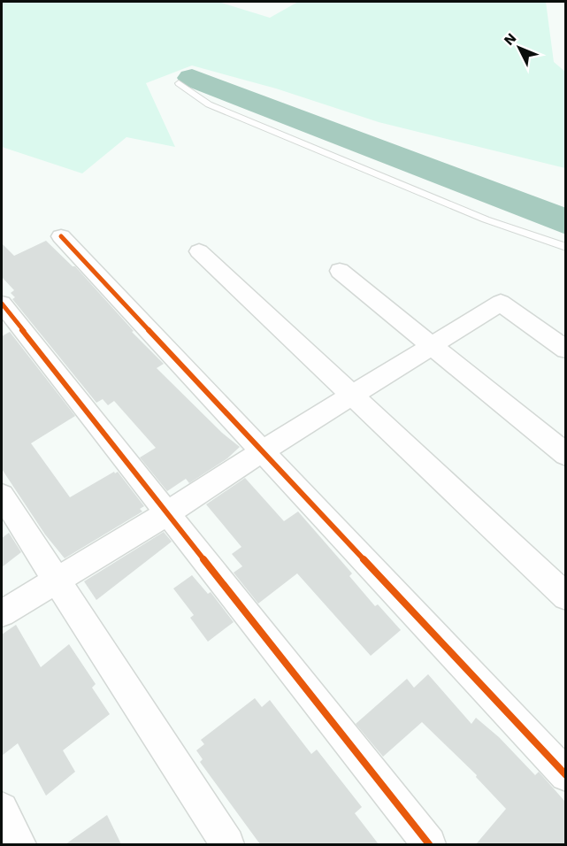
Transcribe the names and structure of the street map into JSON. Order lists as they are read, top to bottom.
{
  "north": "top left"
}
